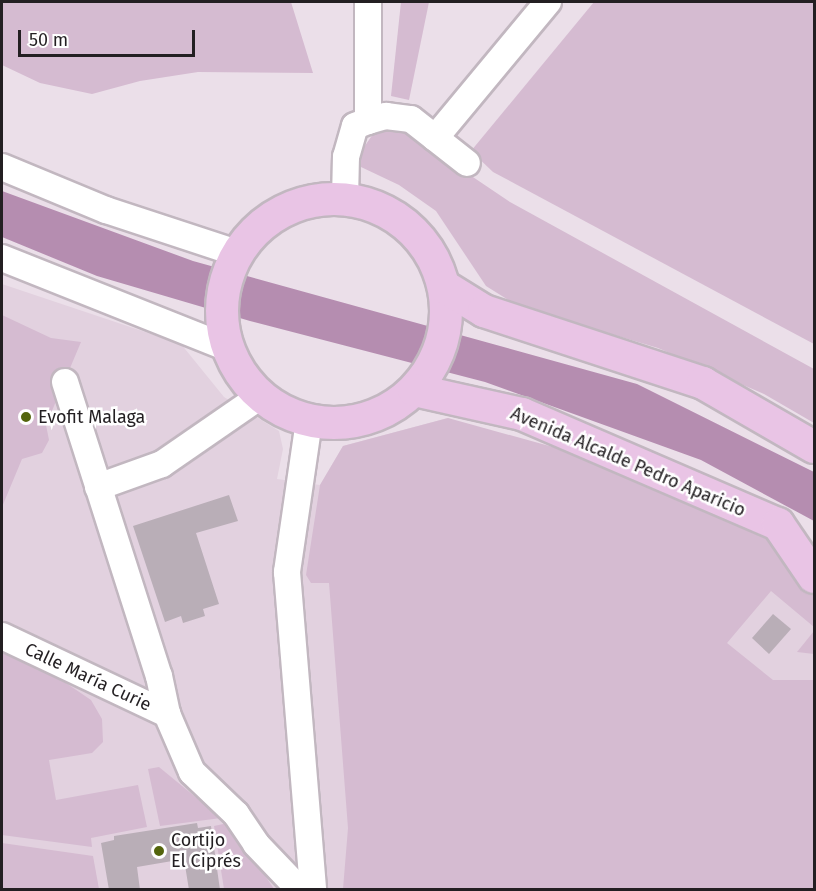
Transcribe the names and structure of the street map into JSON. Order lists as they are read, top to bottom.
{
  "streets": {
    "main road": ["Avenida Alcalde Pedro Aparicio"],
    "street": ["Calle María Curie"]
  },
  "places": ["Evofit Malaga", "Cortijo El Ciprés"],
  "scale_bar": "50 m"
}
